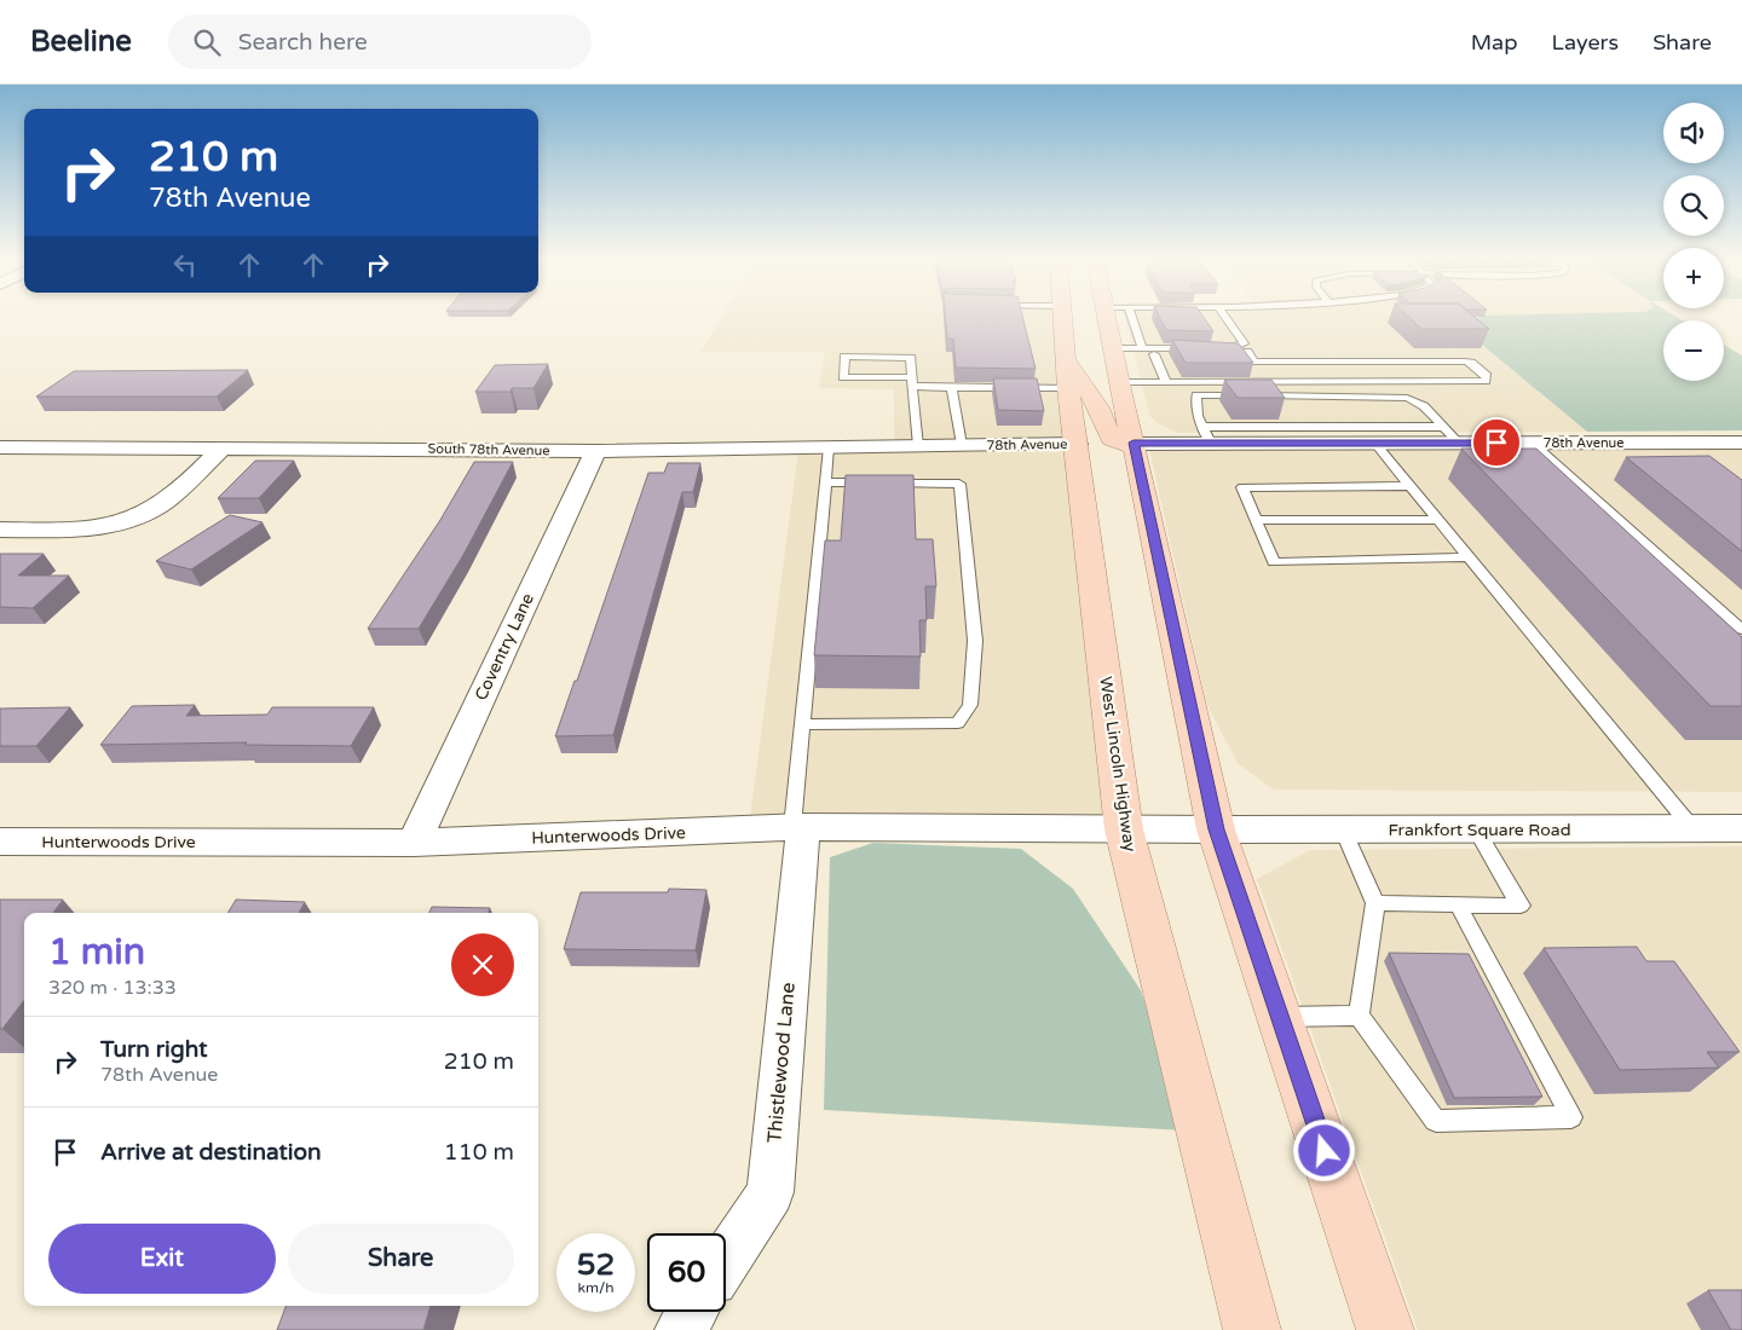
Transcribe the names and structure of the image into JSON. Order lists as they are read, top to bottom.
{
  "streets": {
    "main road": ["West Lincoln Highway"],
    "street": [
      "78th Avenue",
      "South 78th Avenue",
      "Coventry Lane",
      "Frankfort Square Road",
      "Hunterwoods Drive",
      "Thistlewood Lane"
    ]
  },
  "crossings": [
    ["78th Avenue", "South 78th Avenue"],
    ["78th Avenue", "West Lincoln Highway"],
    ["South 78th Avenue", "Coventry Lane"],
    ["Coventry Lane", "Hunterwoods Drive"],
    ["West Lincoln Highway", "Hunterwoods Drive"],
    ["Frankfort Square Road", "Hunterwoods Drive"],
    ["Hunterwoods Drive", "Thistlewood Lane"]
  ],
  "page": {
    "header": "Beeline",
    "search": "Search here",
    "nav": ["Map", "Layers", "Share"],
    "map_buttons": ["+", "−"],
    "turn": ["210 m", "78th Avenue"],
    "heading": ["1 min", "320 m · 13:33"],
    "list": [
      {
        "name": "Turn right",
        "note": "78th Avenue",
        "value": "210 m"
      },
      {
        "name": "Arrive at destination",
        "value": "110 m"
      }
    ],
    "buttons": ["Exit", "Share"],
    "speed": "52 km/h",
    "limit": "60"
  }
}
